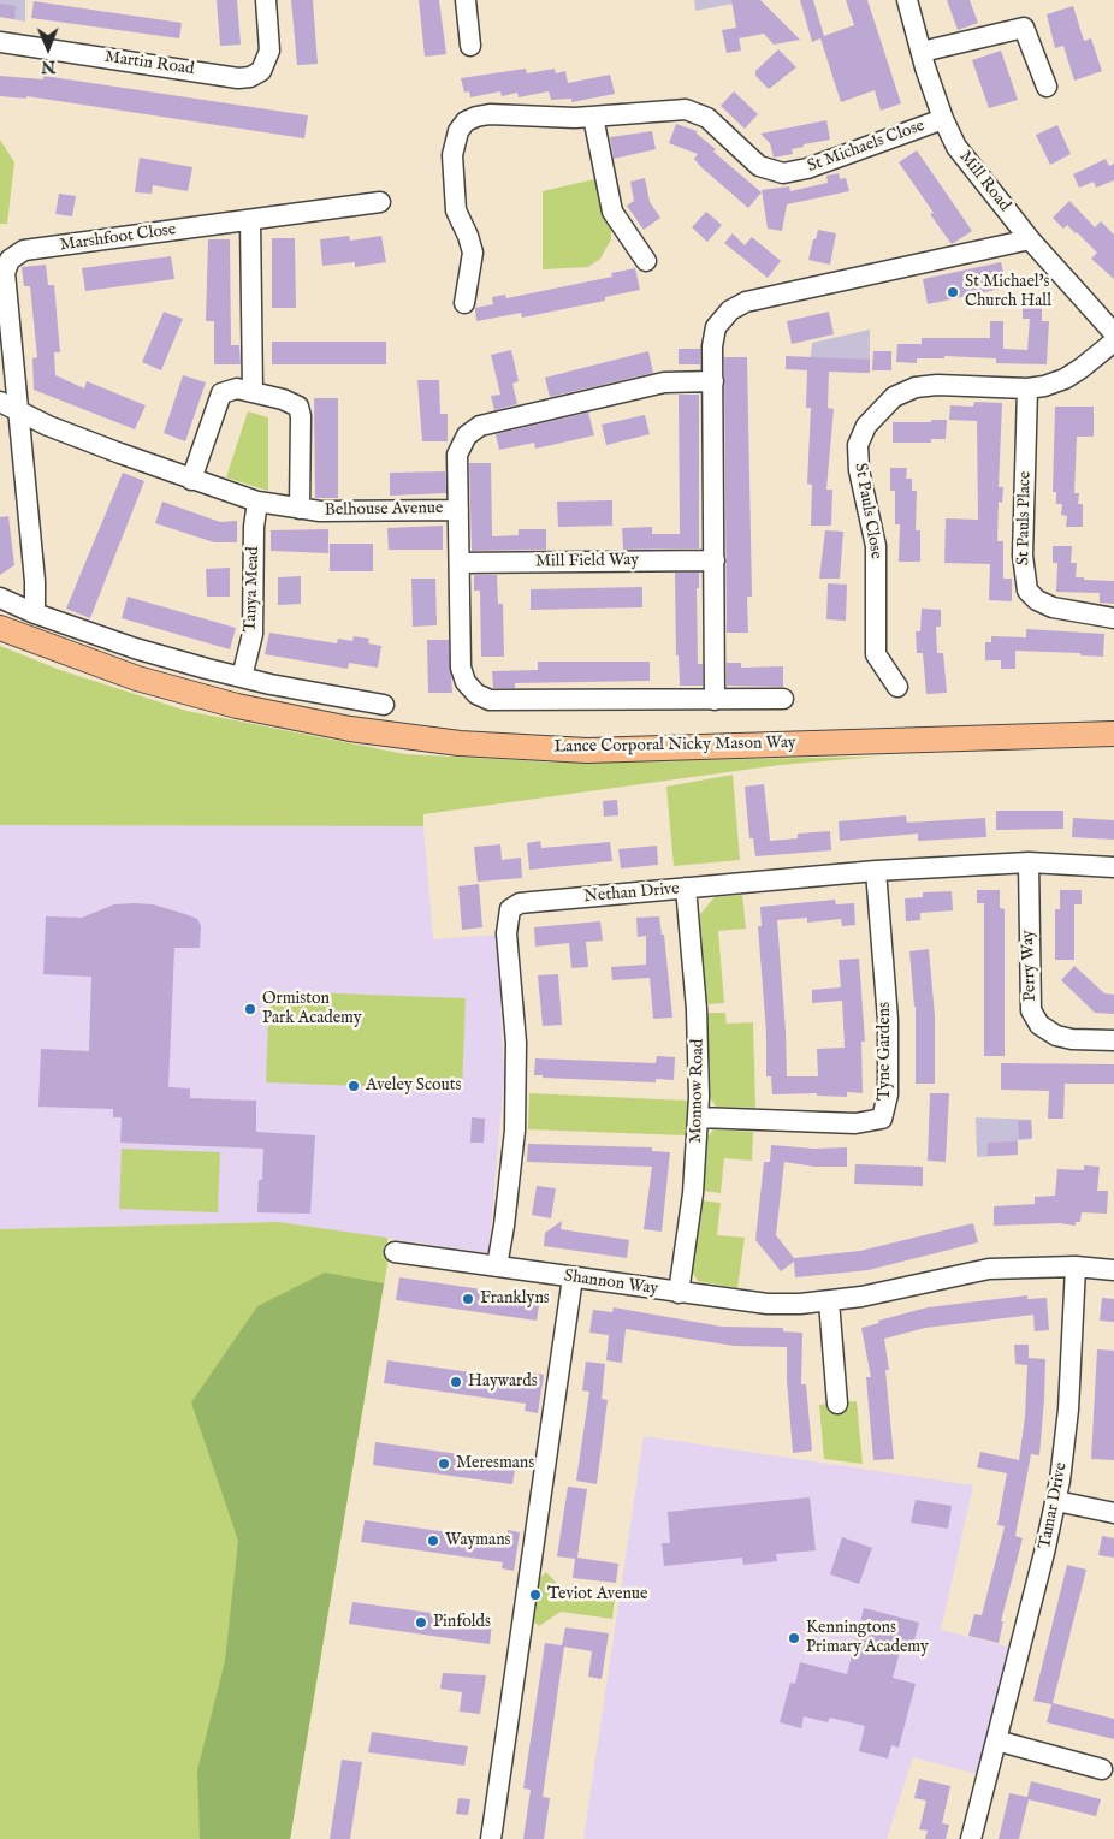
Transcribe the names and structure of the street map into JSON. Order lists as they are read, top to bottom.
{
  "streets": {
    "main road": ["Lance Corporal Nicky Mason Way"],
    "street": [
      "Martin Road",
      "St Michaels Close",
      "Mill Road",
      "Marshfoot Close",
      "Belhouse Avenue",
      "St Pauls Close",
      "St Pauls Place",
      "Mill Field Way",
      "Tanya Mead",
      "Nethan Drive",
      "Perry Way",
      "Tyne Gardens",
      "Monnow Road",
      "Shannon Way",
      "Tamar Drive"
    ]
  },
  "crossings": [
    ["St Michaels Close", "Mill Road"],
    ["Marshfoot Close", "Belhouse Avenue"],
    ["Belhouse Avenue", "Tanya Mead"],
    ["St Pauls Close", "St Pauls Place"],
    ["Nethan Drive", "Perry Way"],
    ["Nethan Drive", "Tyne Gardens"],
    ["Nethan Drive", "Monnow Road"],
    ["Nethan Drive", "Shannon Way"],
    ["Tyne Gardens", "Monnow Road"],
    ["Monnow Road", "Shannon Way"],
    ["Shannon Way", "Tamar Drive"]
  ],
  "places": [
    "St Michael's Church Hall",
    "Ormiston Park Academy",
    "Aveley Scouts",
    "Franklyns",
    "Haywards",
    "Meresmans",
    "Waymans",
    "Teviot Avenue",
    "Pinfolds",
    "Kenningtons Primary Academy"
  ],
  "north": "bottom"
}
